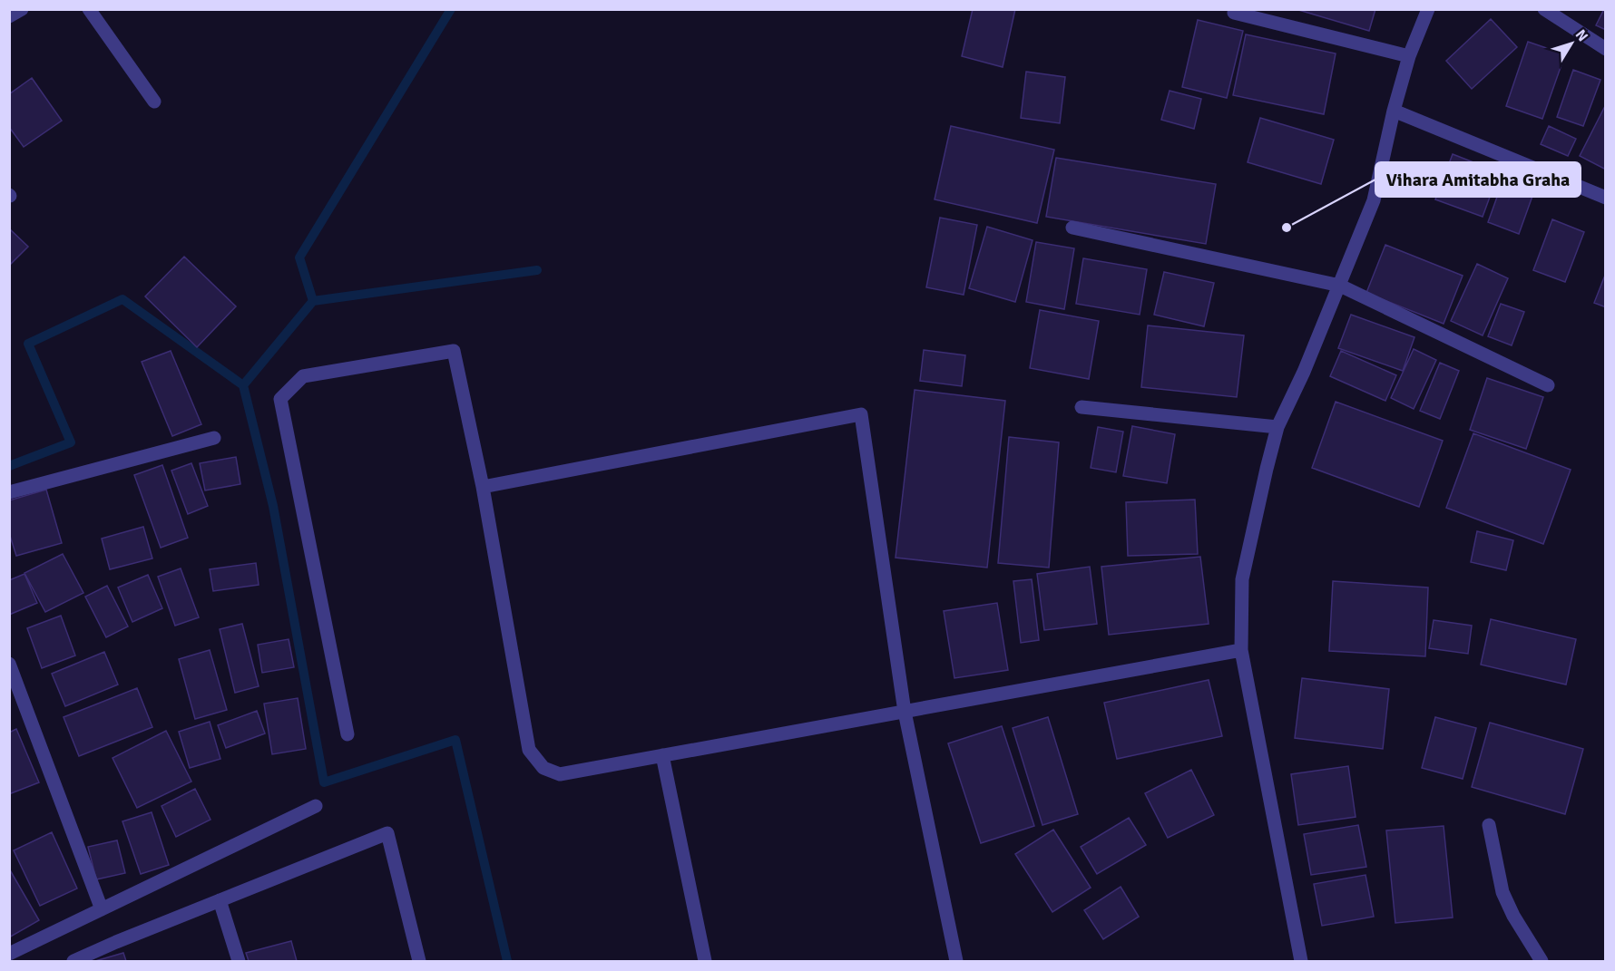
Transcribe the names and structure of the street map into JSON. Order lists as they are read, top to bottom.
{
  "places": ["Vihara Amitabha Graha"],
  "north": "top right"
}
